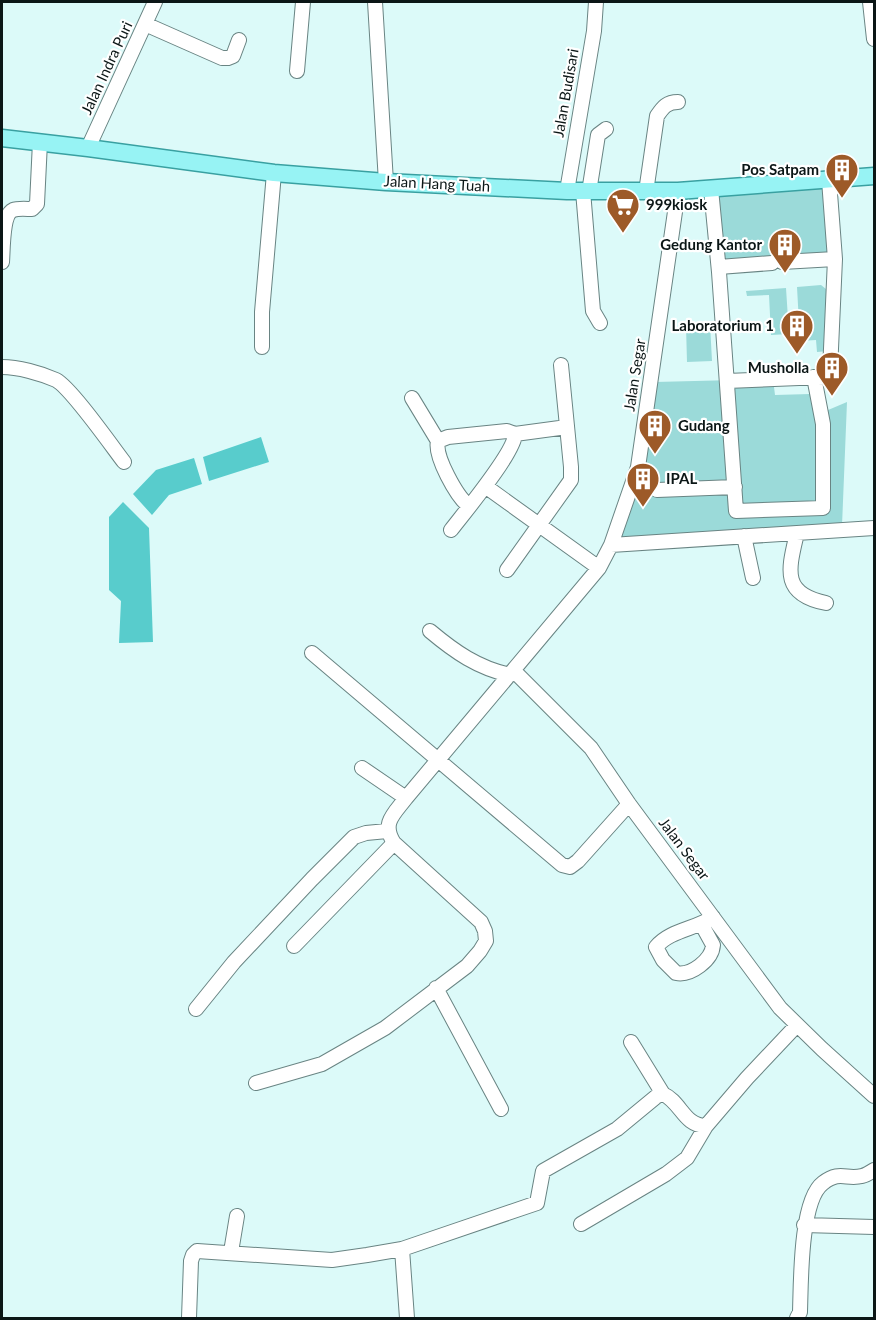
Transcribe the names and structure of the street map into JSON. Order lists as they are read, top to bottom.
{
  "streets": {
    "main road": ["Jalan Hang Tuah"],
    "street": ["Jalan Indra Puri", "Jalan Budisari", "Jalan Segar"]
  },
  "crossings": [
    ["Jalan Indra Puri", "Jalan Hang Tuah"],
    ["Jalan Budisari", "Jalan Hang Tuah"],
    ["Jalan Hang Tuah", "Jalan Segar"]
  ],
  "places": {
    "building": [
      "Pos Satpam",
      "Gedung Kantor",
      "Laboratorium 1",
      "Musholla",
      "Gudang",
      "IPAL"
    ],
    "supermarket": ["999kiosk"]
  }
}
